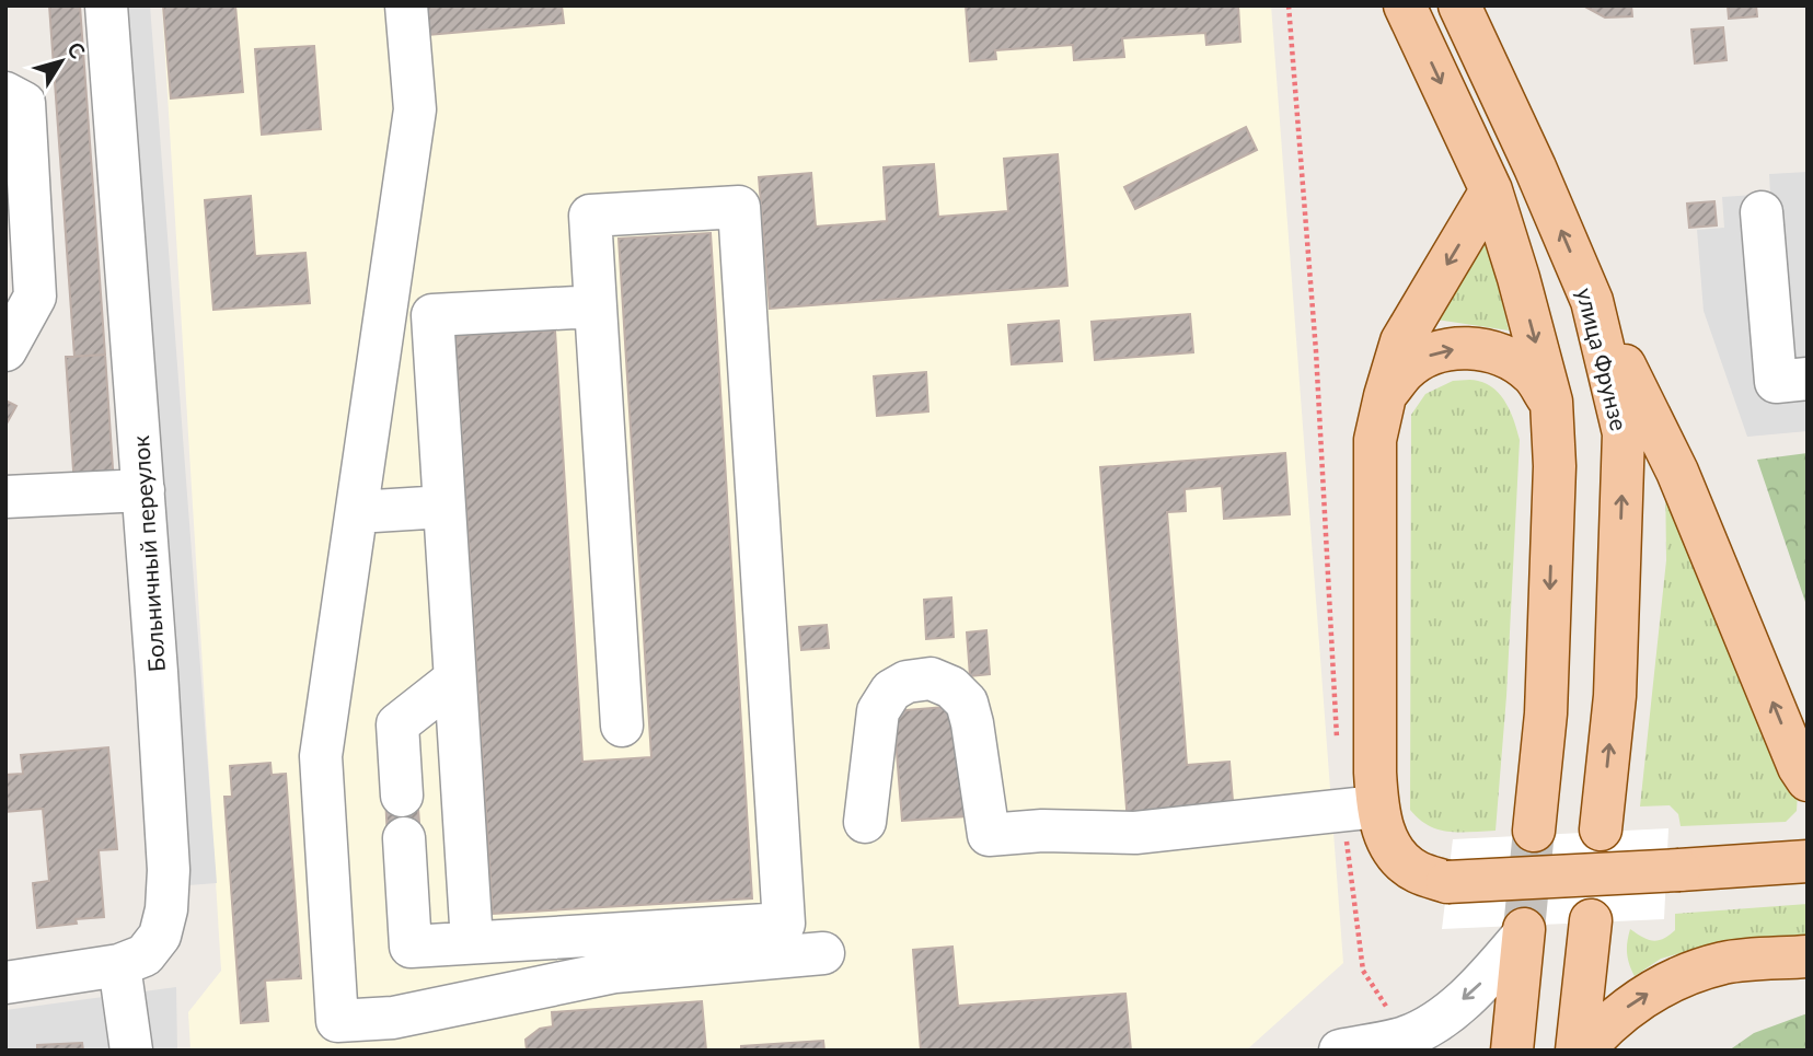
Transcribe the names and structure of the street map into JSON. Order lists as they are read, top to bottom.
{
  "streets": {
    "main road": ["улица Фрунзе"],
    "street": ["Больничный переулок"]
  },
  "north": "top right"
}
